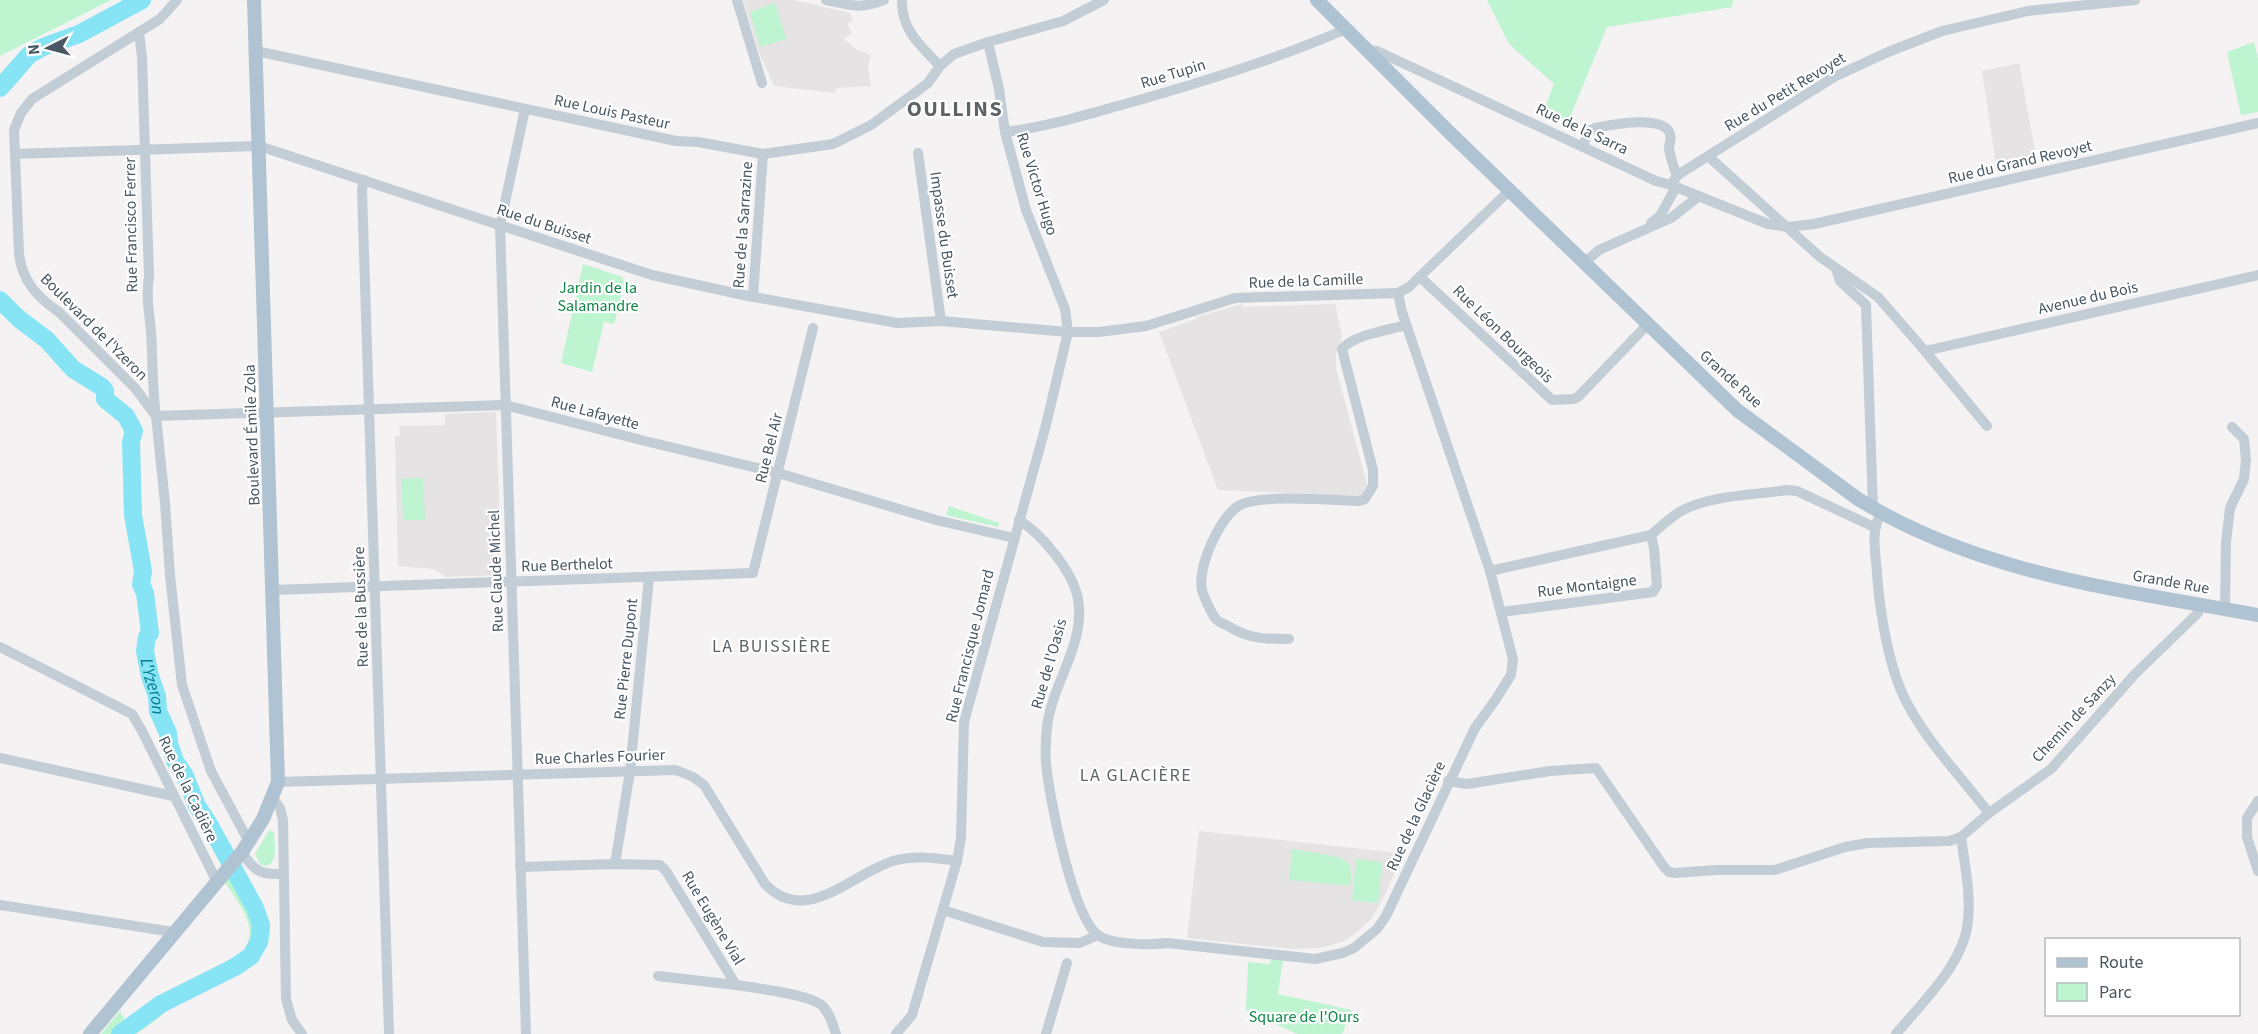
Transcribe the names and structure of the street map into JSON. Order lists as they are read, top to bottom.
{
  "streets": {
    "main road": ["Grande Rue", "Boulevard Émile Zola"],
    "street": [
      "Rue Tupin",
      "Rue du Petit Revoyet",
      "Rue Louis Pasteur",
      "Rue de la Sarra",
      "Rue du Grand Revoyet",
      "Rue Victor Hugo",
      "Rue du Buisset",
      "Rue Francisco Ferrer",
      "Rue de la Sarrazine",
      "Impasse du Buisset",
      "Rue de la Camille",
      "Avenue du Bois",
      "Boulevard de l'Yzeron",
      "Rue Léon Bourgeois",
      "Rue Lafayette",
      "Rue Bel Air",
      "Rue Berthelot",
      "Rue Claude Michel",
      "Rue Montaigne",
      "Rue de la Bussière",
      "Rue Francisque Jomard",
      "Rue Pierre Dupont",
      "Rue de l'Oasis",
      "Chemin de Sanzy",
      "Rue Charles Fourier",
      "Rue de la Cadière",
      "Rue de la Glacière",
      "Rue Eugène Vial"
    ]
  },
  "crossings": [
    ["Rue Tupin", "Rue Victor Hugo"],
    ["Rue Tupin", "Grande Rue"],
    ["Rue du Petit Revoyet", "Rue de la Sarra"],
    ["Rue Louis Pasteur", "Rue Victor Hugo"],
    ["Rue Louis Pasteur", "Rue de la Sarrazine"],
    ["Rue Louis Pasteur", "Boulevard Émile Zola"],
    ["Rue Louis Pasteur", "Rue Claude Michel"],
    ["Rue de la Sarra", "Rue du Grand Revoyet"],
    ["Rue de la Sarra", "Grande Rue"],
    ["Rue Victor Hugo", "Rue du Buisset"],
    ["Rue Victor Hugo", "Rue de la Camille"],
    ["Rue Victor Hugo", "Rue Francisque Jomard"],
    ["Rue du Buisset", "Rue Francisco Ferrer"],
    ["Rue du Buisset", "Rue de la Sarrazine"],
    ["Rue du Buisset", "Impasse du Buisset"],
    ["Rue du Buisset", "Rue de la Camille"],
    ["Rue du Buisset", "Boulevard de l'Yzeron"],
    ["Rue du Buisset", "Boulevard Émile Zola"],
    ["Rue du Buisset", "Rue Claude Michel"],
    ["Rue du Buisset", "Rue de la Bussière"],
    ["Rue du Buisset", "Rue Francisque Jomard"],
    ["Rue Francisco Ferrer", "Boulevard de l'Yzeron"],
    ["Rue de la Camille", "Rue Francisque Jomard"],
    ["Rue de la Camille", "Rue de la Glacière"],
    ["Boulevard de l'Yzeron", "Rue Lafayette"],
    ["Boulevard de l'Yzeron", "Boulevard Émile Zola"],
    ["Rue Léon Bourgeois", "Grande Rue"],
    ["Grande Rue", "Chemin de Sanzy"],
    ["Rue Lafayette", "Boulevard Émile Zola"],
    ["Rue Lafayette", "Rue Bel Air"],
    ["Rue Lafayette", "Rue Claude Michel"],
    ["Rue Lafayette", "Rue de la Bussière"],
    ["Rue Lafayette", "Rue Francisque Jomard"],
    ["Boulevard Émile Zola", "Rue Berthelot"],
    ["Boulevard Émile Zola", "Rue Charles Fourier"],
    ["Boulevard Émile Zola", "Rue de la Cadière"],
    ["Rue Bel Air", "Rue Berthelot"],
    ["Rue Berthelot", "Rue Claude Michel"],
    ["Rue Berthelot", "Rue de la Bussière"],
    ["Rue Berthelot", "Rue Pierre Dupont"],
    ["Rue Claude Michel", "Rue Charles Fourier"],
    ["Rue Montaigne", "Rue de la Glacière"],
    ["Rue de la Bussière", "Rue Charles Fourier"],
    ["Rue Francisque Jomard", "Rue de l'Oasis"],
    ["Rue Francisque Jomard", "Rue Charles Fourier"],
    ["Rue Francisque Jomard", "Rue de la Glacière"],
    ["Rue Pierre Dupont", "Rue Charles Fourier"],
    ["Rue Pierre Dupont", "Rue Eugène Vial"],
    ["Rue de l'Oasis", "Rue de la Glacière"]
  ],
  "districts": ["OULLINS", "LA BUISSIÈRE", "LA GLACIÈRE"],
  "water": ["L'Yzeron"],
  "parks": ["Jardin de la Salamandre", "Square de l'Ours"],
  "legend": ["Route", "Parc"],
  "north": "left"
}
